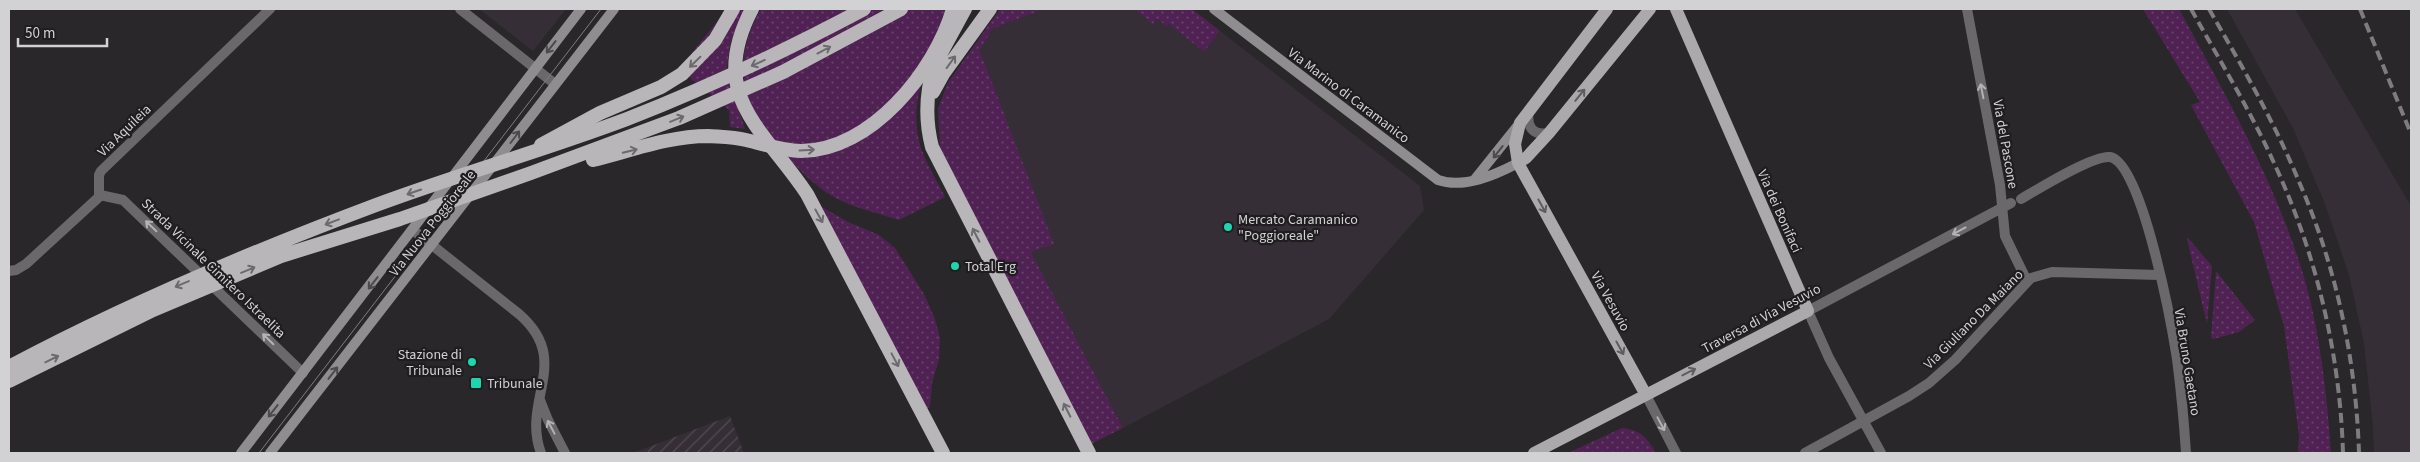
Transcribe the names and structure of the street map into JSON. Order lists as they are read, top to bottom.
{
  "streets": {
    "main road": [
      "Via Marino di Caramanico",
      "Via dei Bonifaci",
      "Via Nuova Poggioreale",
      "Via Vesuvio",
      "Traversa di Via Vesuvio"
    ],
    "street": [
      "Via Aquileia",
      "Via del Pascone",
      "Strada Vicinale Cimitero Istraelita",
      "Via Giuliano Da Maiano",
      "Via Bruno Gaetano"
    ]
  },
  "crossings": [
    ["Via Marino di Caramanico", "Via Vesuvio"],
    ["Via Aquileia", "Strada Vicinale Cimitero Istraelita"],
    ["Via del Pascone", "Traversa di Via Vesuvio"],
    ["Via del Pascone", "Via Giuliano Da Maiano"],
    ["Via dei Bonifaci", "Traversa di Via Vesuvio"],
    ["Via dei Bonifaci", "Via Giuliano Da Maiano"],
    ["Via Nuova Poggioreale", "Strada Vicinale Cimitero Istraelita"],
    ["Via Vesuvio", "Traversa di Via Vesuvio"],
    ["Via Giuliano Da Maiano", "Via Bruno Gaetano"]
  ],
  "one_way": ["Via del Pascone", "Strada Vicinale Cimitero Istraelita", "Via Vesuvio"],
  "places": {
    "other": ["Mercato Caramanico \"Poggioreale\"", "Total Erg", "Stazione di Tribunale"],
    "transit": ["Tribunale"]
  },
  "scale_bar": "50 m"
}
